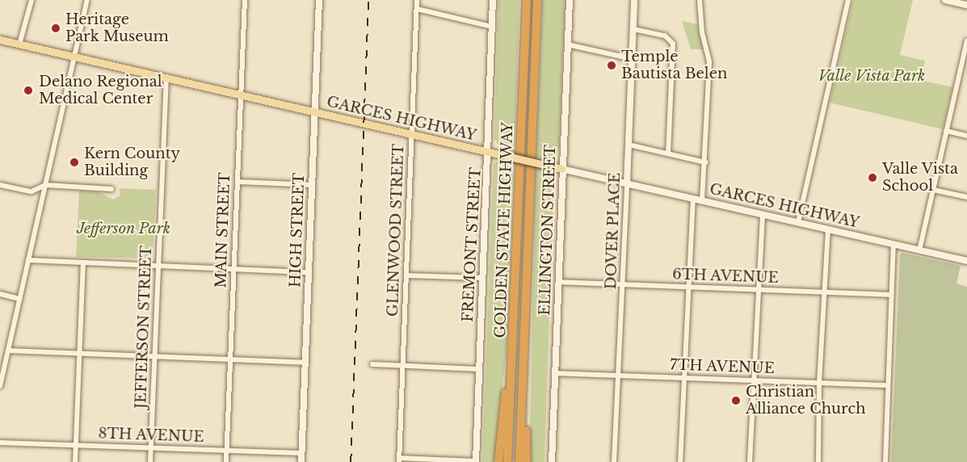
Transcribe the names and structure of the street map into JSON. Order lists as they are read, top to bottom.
{
  "streets": {
    "highway": ["GOLDEN STATE HIGHWAY"],
    "main road": ["GARCES HIGHWAY", "HIGH STREET"],
    "street": [
      "MAIN STREET",
      "GLENWOOD STREET",
      "ELLINGTON STREET",
      "DOVER PLACE",
      "FREMONT STREET",
      "6TH AVENUE",
      "JEFFERSON STREET",
      "7TH AVENUE",
      "8TH AVENUE"
    ]
  },
  "crossings": [
    ["GARCES HIGHWAY", "MAIN STREET"],
    ["GARCES HIGHWAY", "HIGH STREET"],
    ["GARCES HIGHWAY", "GLENWOOD STREET"],
    ["GARCES HIGHWAY", "ELLINGTON STREET"],
    ["GARCES HIGHWAY", "DOVER PLACE"],
    ["GARCES HIGHWAY", "FREMONT STREET"],
    ["GARCES HIGHWAY", "JEFFERSON STREET"],
    ["MAIN STREET", "8TH AVENUE"],
    ["HIGH STREET", "8TH AVENUE"],
    ["ELLINGTON STREET", "6TH AVENUE"],
    ["ELLINGTON STREET", "7TH AVENUE"],
    ["DOVER PLACE", "6TH AVENUE"],
    ["DOVER PLACE", "7TH AVENUE"],
    ["JEFFERSON STREET", "8TH AVENUE"]
  ],
  "parks": ["Valle Vista Park", "Jefferson Park"],
  "places": [
    "Heritage Park Museum",
    "Temple Bautista Belen",
    "Delano Regional Medical Center",
    "Kern County Building",
    "Valle Vista School",
    "Christian Alliance Church"
  ]
}
